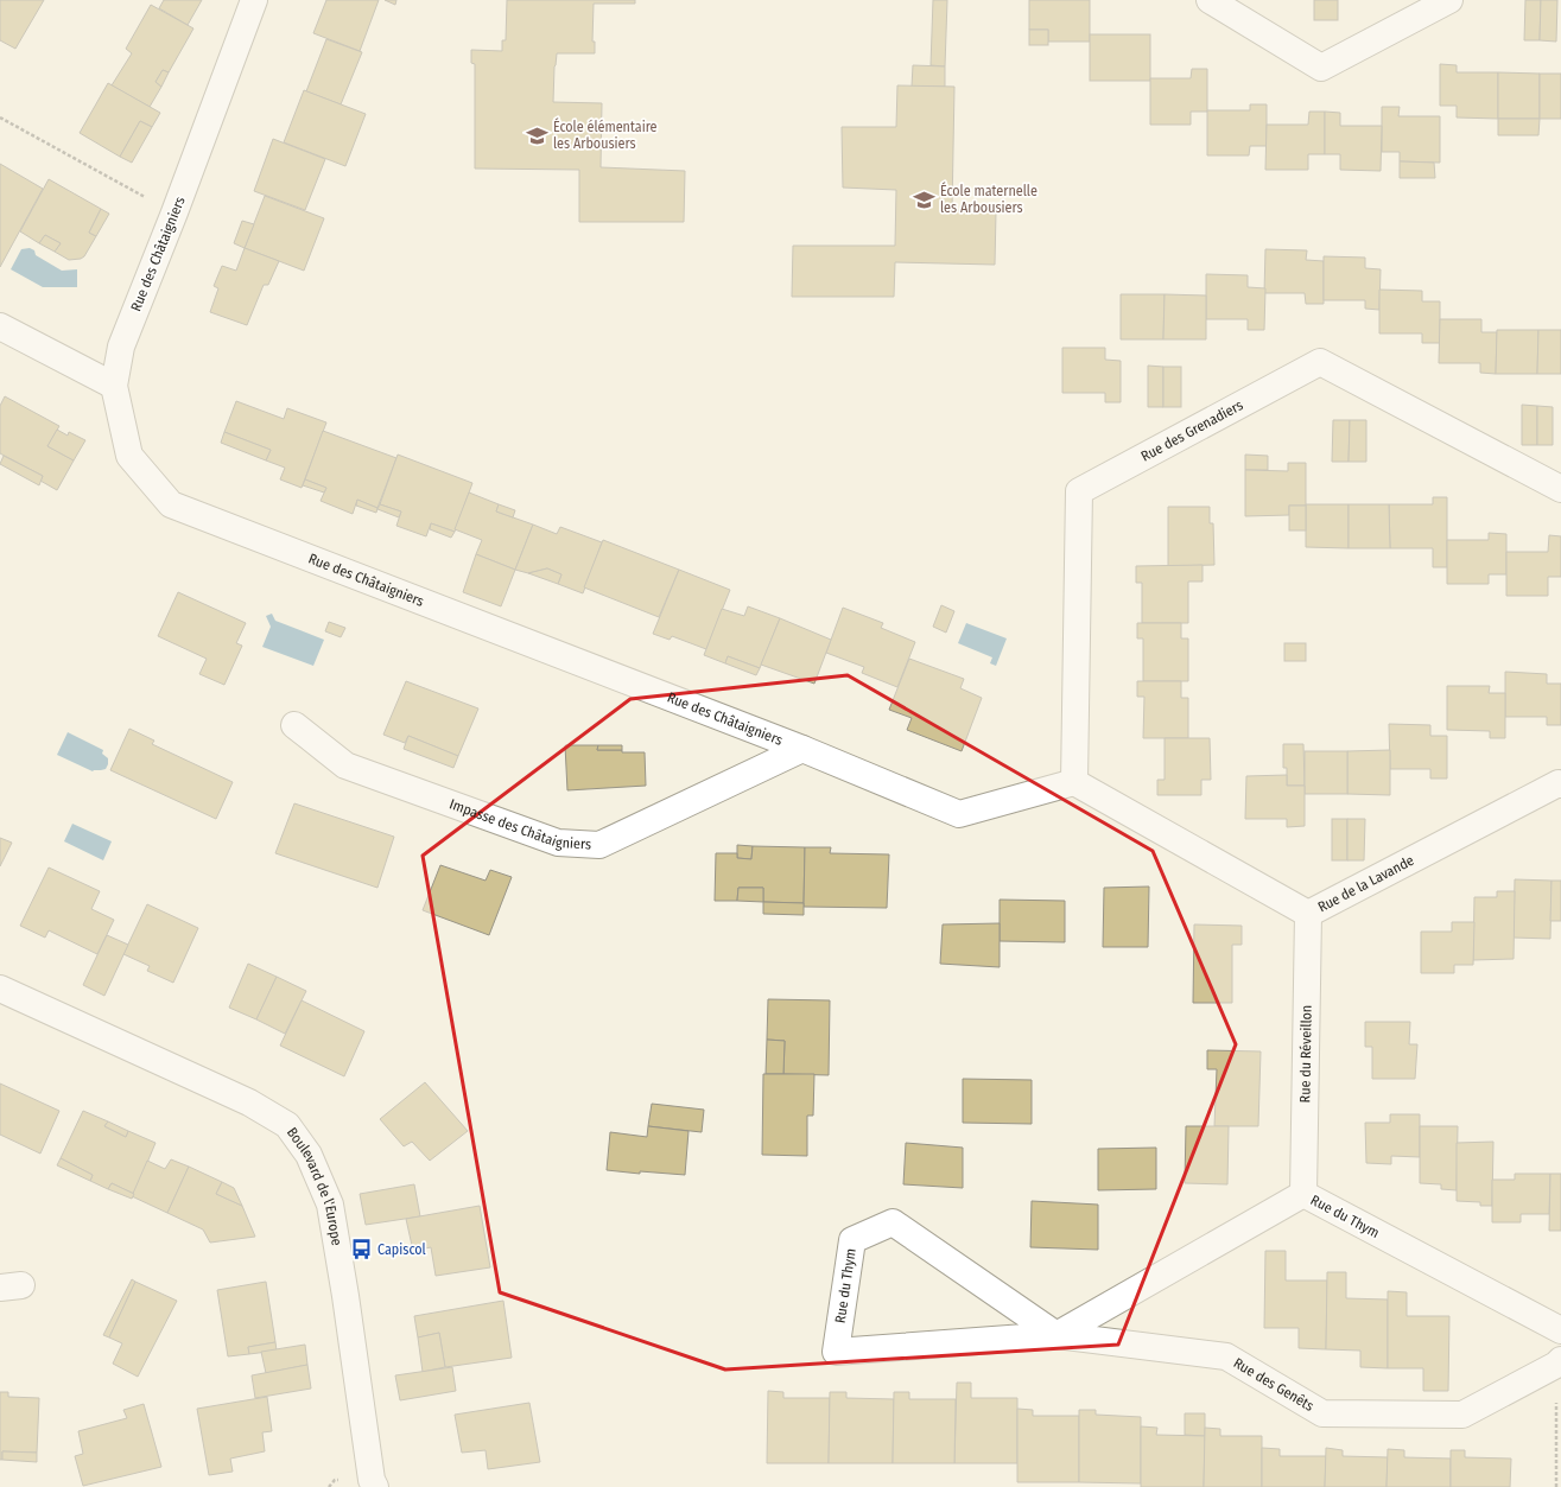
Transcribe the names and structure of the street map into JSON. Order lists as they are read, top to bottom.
{
  "streets": {
    "street": [
      "Rue des Châtaigniers",
      "Rue des Grenadiers",
      "Impasse des Châtaigniers",
      "Rue de la Lavande",
      "Rue du Réveillon",
      "Boulevard de l'Europe",
      "Rue du Thym",
      "Rue des Genêts"
    ]
  },
  "crossings": [
    ["Rue des Châtaigniers", "Rue des Grenadiers"],
    ["Rue des Châtaigniers", "Impasse des Châtaigniers"],
    ["Rue des Châtaigniers", "Rue de la Lavande"],
    ["Rue des Grenadiers", "Rue de la Lavande"],
    ["Rue de la Lavande", "Rue du Réveillon"],
    ["Rue du Réveillon", "Rue du Thym"],
    ["Rue du Thym", "Rue des Genêts"]
  ],
  "places": {
    "school or university": ["École élémentaire les Arbousiers", "École maternelle les Arbousiers"],
    "bus stop": ["Capiscol"]
  }
}
